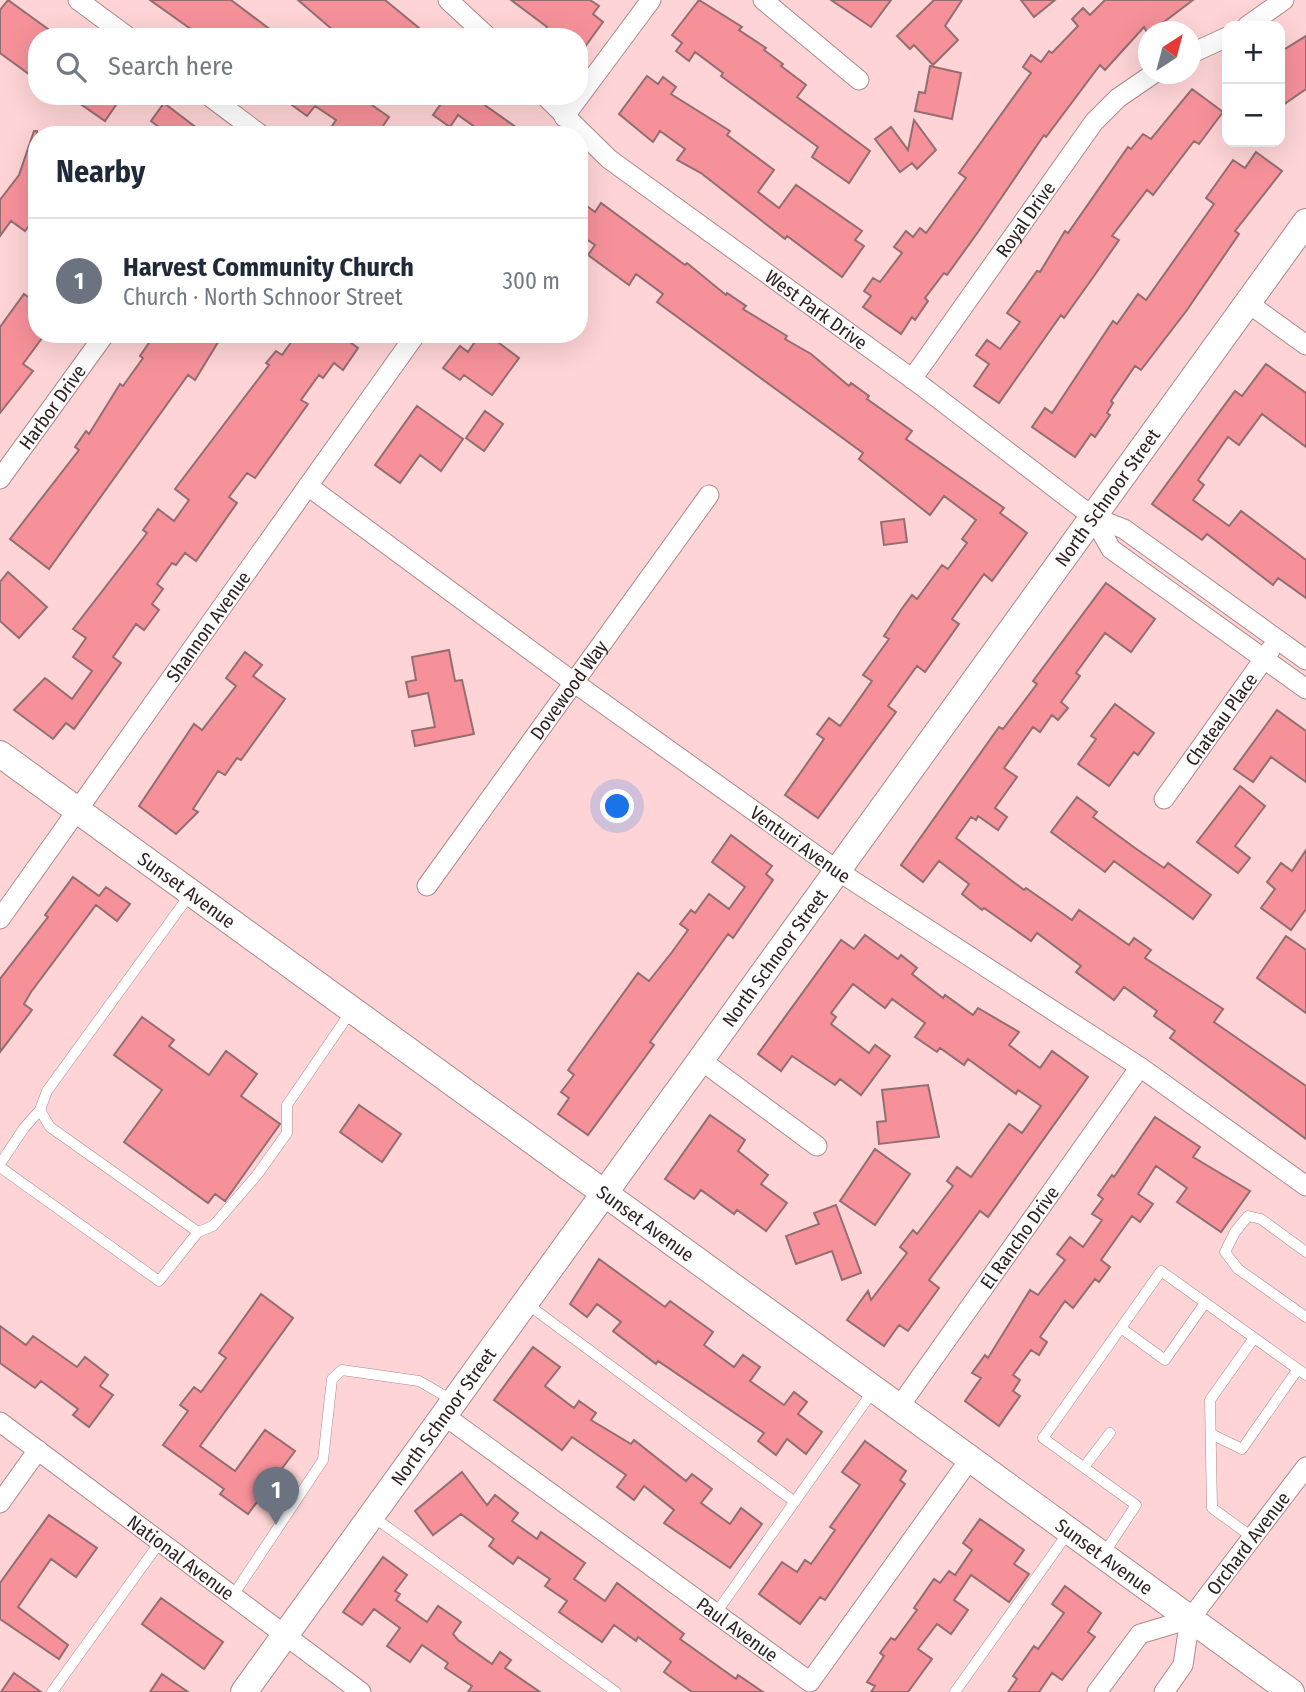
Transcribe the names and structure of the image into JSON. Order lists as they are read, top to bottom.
{
  "streets": {
    "street": [
      "Royal Drive",
      "West Park Drive",
      "Harbor Drive",
      "North Schnoor Street",
      "Shannon Avenue",
      "Dovewood Way",
      "Chateau Place",
      "Venturi Avenue",
      "Sunset Avenue",
      "El Rancho Drive",
      "Orchard Avenue",
      "National Avenue",
      "Paul Avenue"
    ]
  },
  "crossings": [
    ["Royal Drive", "West Park Drive"],
    ["West Park Drive", "North Schnoor Street"],
    ["West Park Drive", "Chateau Place"],
    ["North Schnoor Street", "Venturi Avenue"],
    ["North Schnoor Street", "Sunset Avenue"],
    ["North Schnoor Street", "National Avenue"],
    ["North Schnoor Street", "Paul Avenue"],
    ["Shannon Avenue", "Venturi Avenue"],
    ["Shannon Avenue", "Sunset Avenue"],
    ["Dovewood Way", "Venturi Avenue"],
    ["Venturi Avenue", "El Rancho Drive"],
    ["Sunset Avenue", "El Rancho Drive"],
    ["Sunset Avenue", "Orchard Avenue"],
    ["Sunset Avenue", "Paul Avenue"]
  ],
  "north": "top right",
  "page": {
    "map_buttons": ["+", "−"],
    "search": "Search here",
    "heading": "Nearby",
    "list": [
      {
        "mark": "1",
        "name": "Harvest Community Church",
        "note": "Church · North Schnoor Street",
        "value": "300 m"
      }
    ],
    "pins": "1"
  }
}
